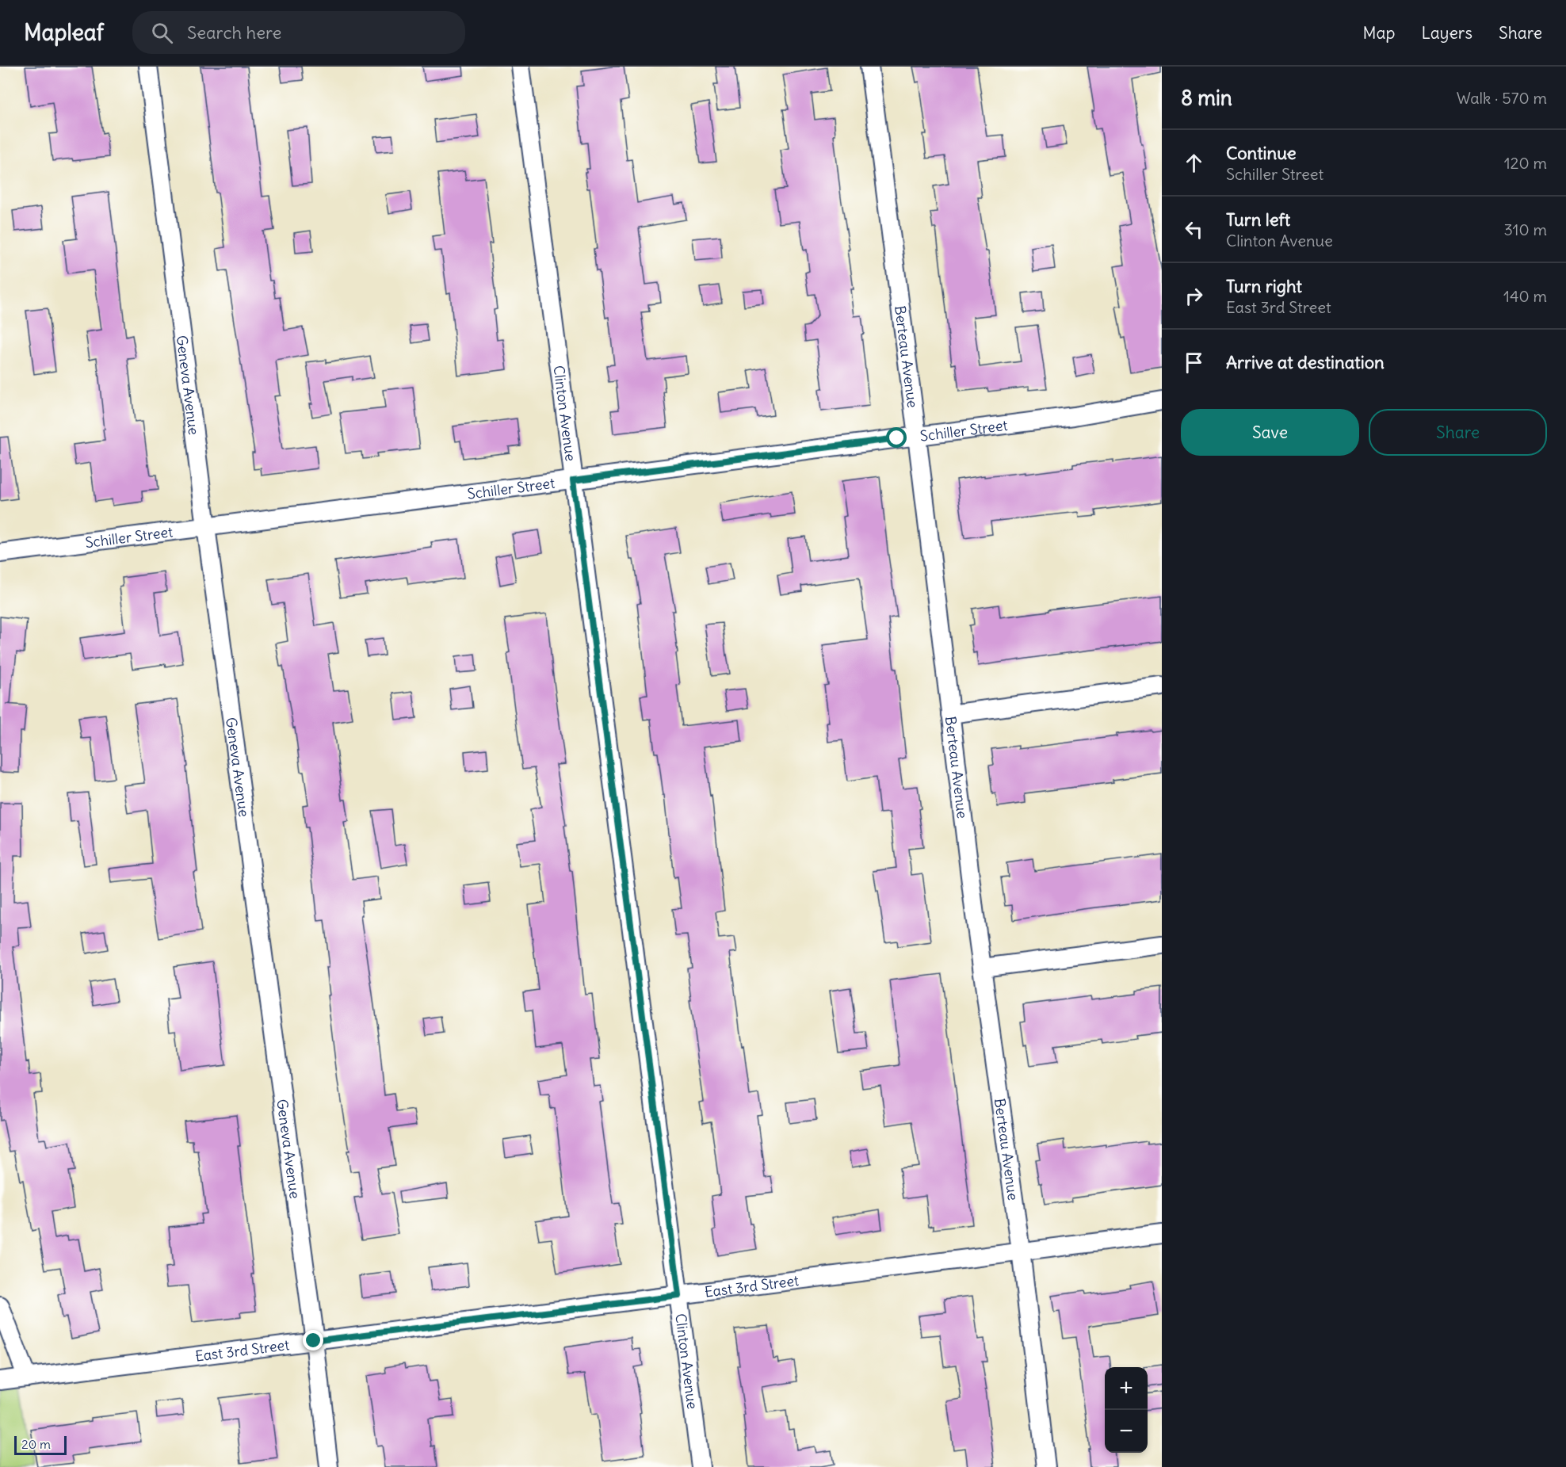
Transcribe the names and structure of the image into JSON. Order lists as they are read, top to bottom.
{
  "streets": {
    "street": [
      "Berteau Avenue",
      "Geneva Avenue",
      "Clinton Avenue",
      "Schiller Street",
      "East 3rd Street"
    ]
  },
  "crossings": [
    ["Berteau Avenue", "Schiller Street"],
    ["Berteau Avenue", "East 3rd Street"],
    ["Geneva Avenue", "Schiller Street"],
    ["Geneva Avenue", "East 3rd Street"],
    ["Clinton Avenue", "Schiller Street"],
    ["Clinton Avenue", "East 3rd Street"]
  ],
  "scale_bar": "20 m",
  "page": {
    "header": "Mapleaf",
    "search": "Search here",
    "nav": ["Map", "Layers", "Share"],
    "heading": ["8 min", "Walk · 570 m"],
    "list": [
      ["Continue", "Schiller Street", "120 m"],
      ["Turn left", "Clinton Avenue", "310 m"],
      ["Turn right", "East 3rd Street", "140 m"],
      "Arrive at destination"
    ],
    "buttons": ["Save", "Share"],
    "map_buttons": ["+", "−"],
    "scale": "20 m"
  }
}
